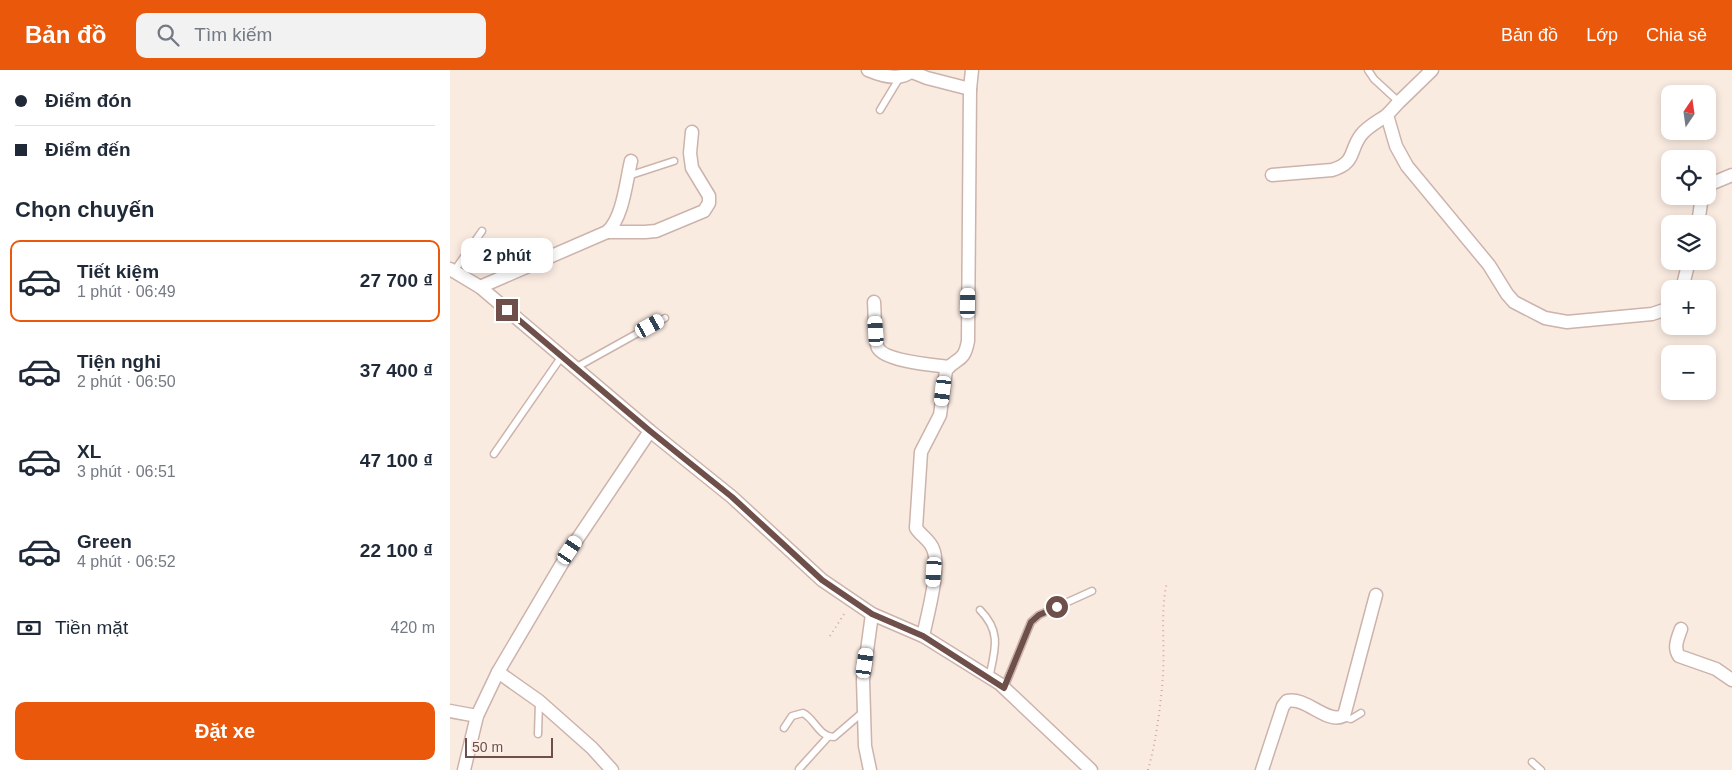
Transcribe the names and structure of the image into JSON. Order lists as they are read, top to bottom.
{
  "scale_bar": "50 m",
  "north": "top",
  "page": {
    "header": "Bản đồ",
    "search": "Tìm kiếm",
    "nav": ["Bản đồ", "Lớp", "Chia sẻ"],
    "banner": ["Điểm đón", "Điểm đến"],
    "map_buttons": ["+", "−"],
    "heading": "Chọn chuyến",
    "bubble": "2 phút",
    "list": [
      {
        "name": "Tiết kiệm",
        "note": "1 phút · 06:49",
        "value": "27 700 ₫"
      },
      {
        "name": "Tiện nghi",
        "note": "2 phút · 06:50",
        "value": "37 400 ₫"
      },
      {
        "name": "XL",
        "note": "3 phút · 06:51",
        "value": "47 100 ₫"
      },
      {
        "name": "Green",
        "note": "4 phút · 06:52",
        "value": "22 100 ₫"
      }
    ],
    "pay": ["Tiền mặt", "420 m"],
    "buttons": "Đặt xe",
    "scale": "50 m"
  }
}
